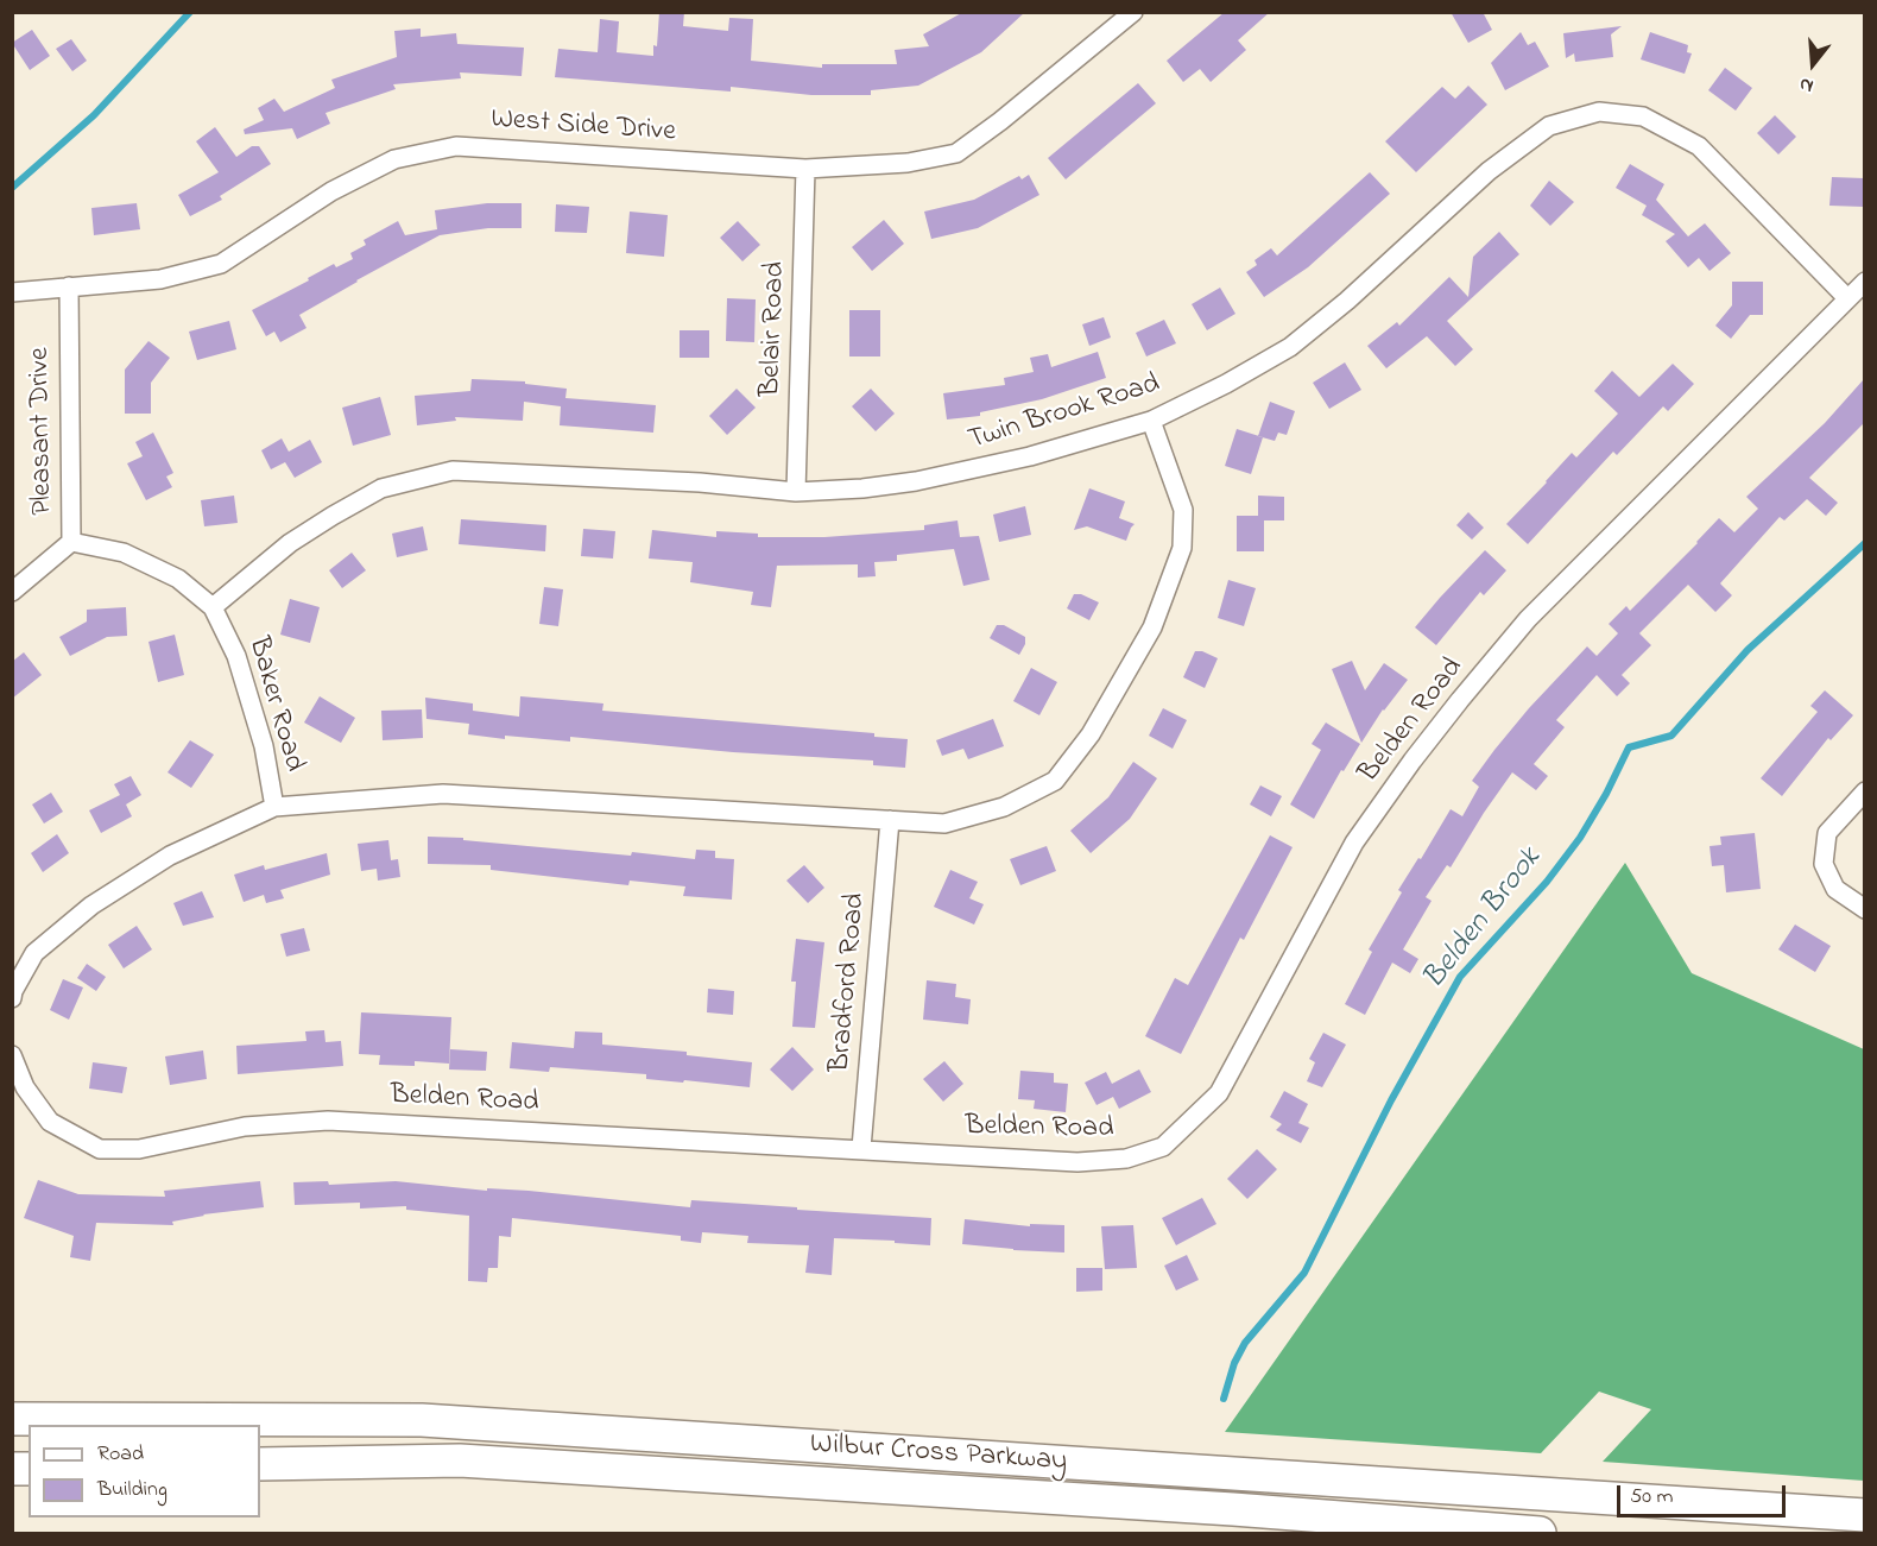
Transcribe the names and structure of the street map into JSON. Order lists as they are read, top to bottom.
{
  "streets": {
    "highway": ["Wilbur Cross Parkway"],
    "street": [
      "West Side Drive",
      "Belair Road",
      "Twin Brook Road",
      "Pleasant Drive",
      "Baker Road",
      "Belden Road",
      "Bradford Road"
    ]
  },
  "crossings": [
    ["West Side Drive", "Belair Road"],
    ["West Side Drive", "Pleasant Drive"],
    ["Belair Road", "Twin Brook Road"],
    ["Twin Brook Road", "Baker Road"],
    ["Twin Brook Road", "Belden Road"],
    ["Pleasant Drive", "Baker Road"],
    ["Belden Road", "Bradford Road"]
  ],
  "water": ["Belden Brook"],
  "legend": ["Road", "Building"],
  "scale_bar": "50 m",
  "north": "bottom"
}
